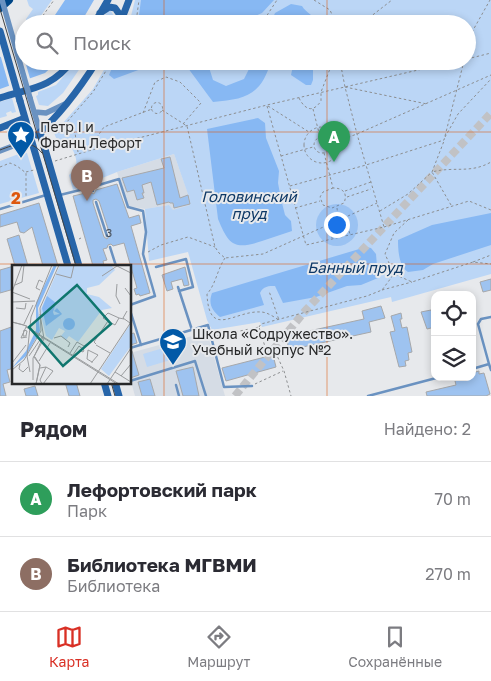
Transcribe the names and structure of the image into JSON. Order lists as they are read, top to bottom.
{
  "water": ["Головинский пруд", "Банный пруд"],
  "places": {
    "place": ["Петр I и Франц Лефорт"],
    "school or university": ["Школа «Содружество». Учебный корпус №2"]
  },
  "house_numbers": ["3"],
  "page": {
    "search": "Поиск",
    "pins": ["A", "B"],
    "heading": ["Рядом", "Найдено: 2"],
    "list": [
      {
        "mark": "A",
        "name": "Лефортовский парк",
        "note": "Парк",
        "value": "70 m"
      },
      {
        "mark": "B",
        "name": "Библиотека МГВМИ",
        "note": "Библиотека",
        "value": "270 m"
      }
    ],
    "nav": ["Карта", "Маршрут", "Сохранённые"]
  },
  "grid": {
    "rows": ["2"]
  }
}
